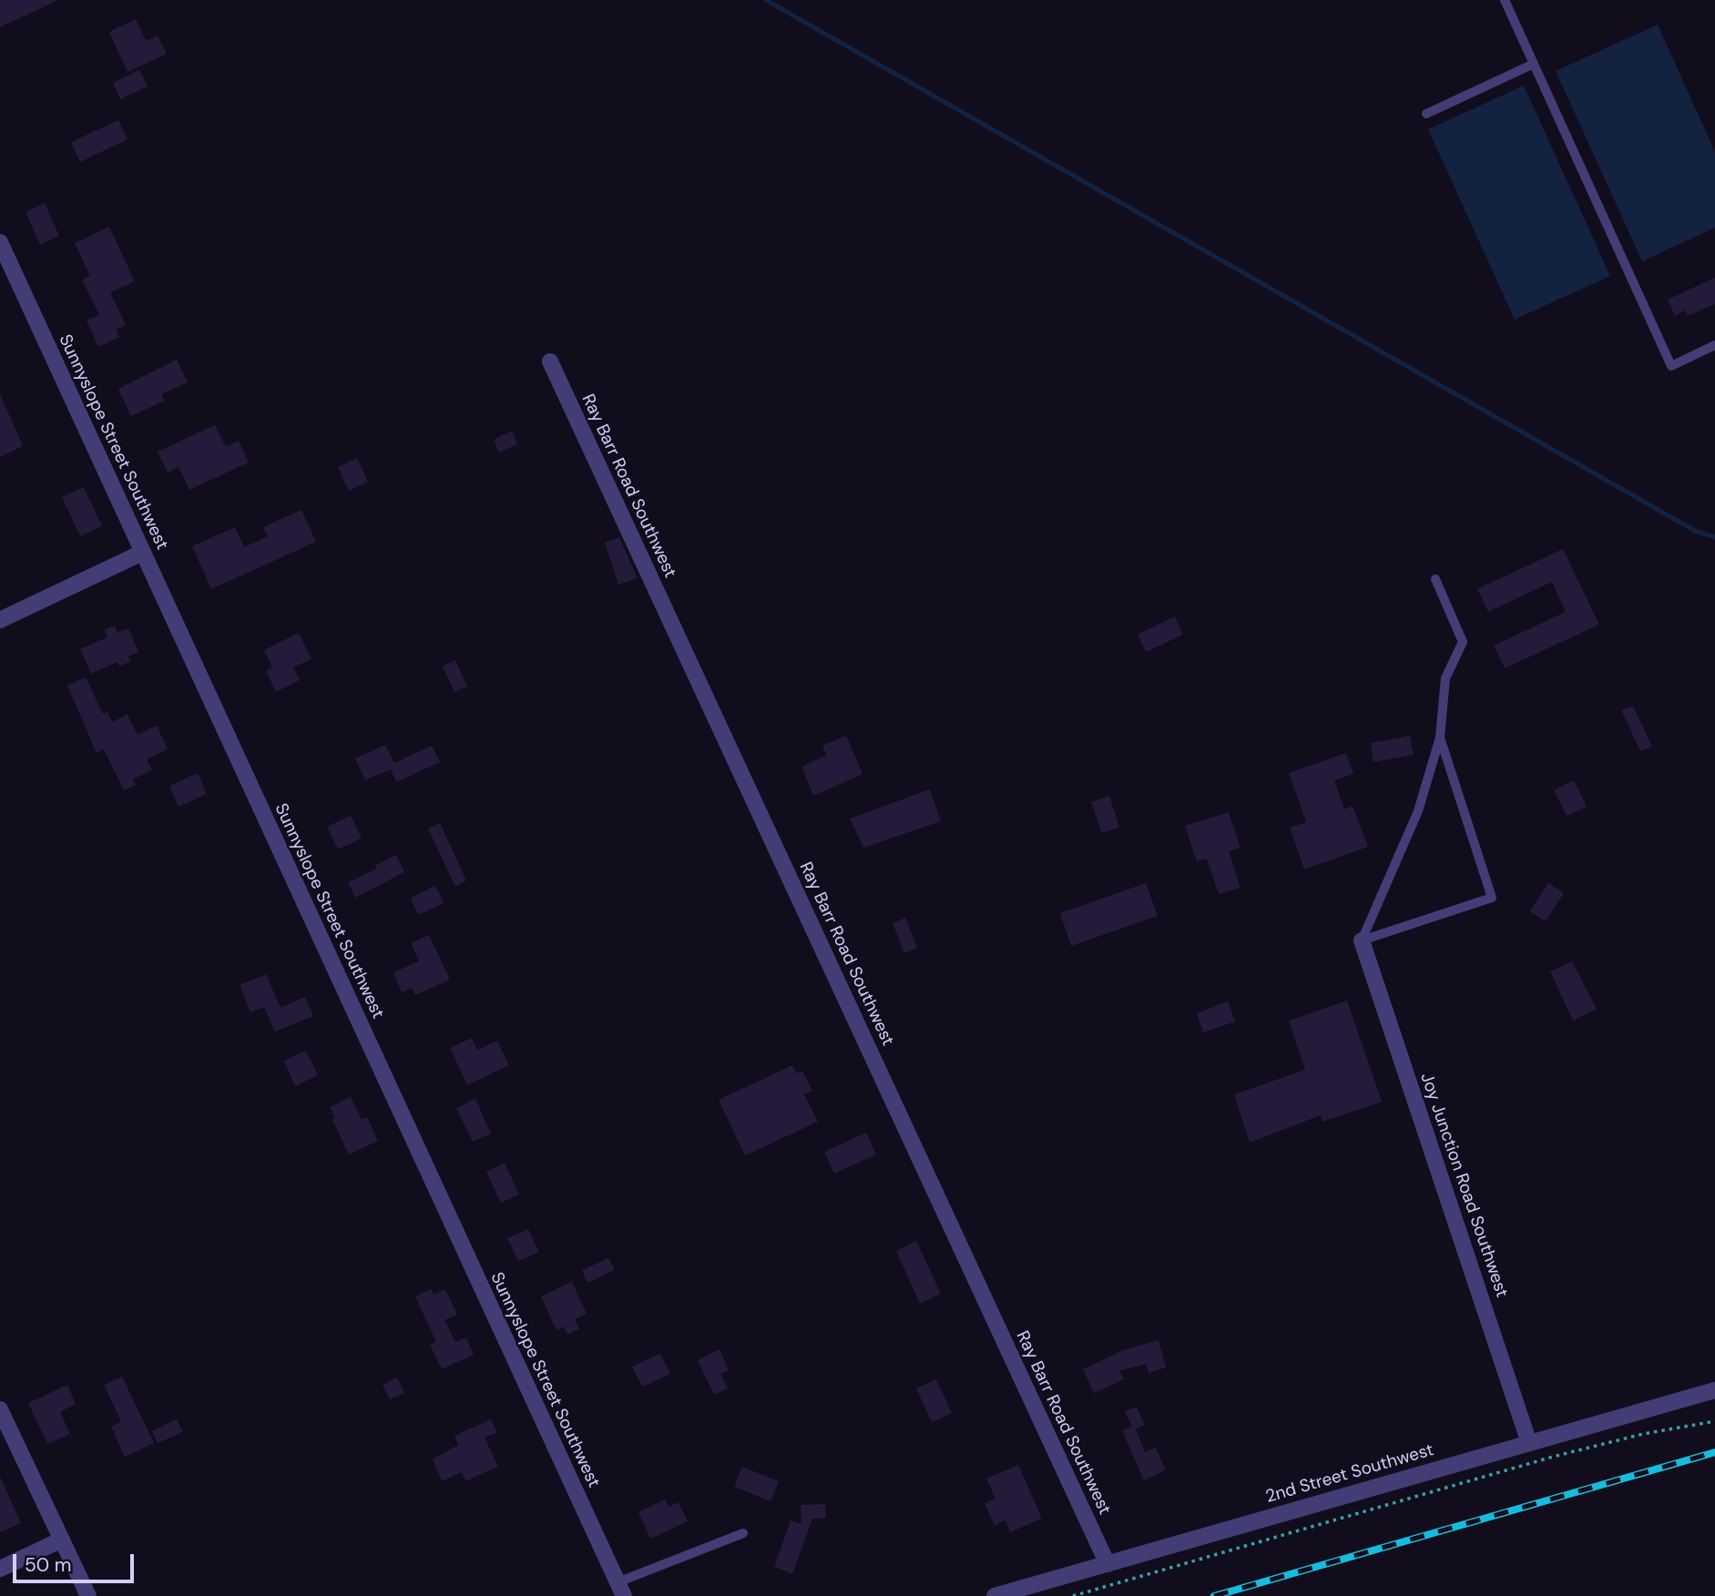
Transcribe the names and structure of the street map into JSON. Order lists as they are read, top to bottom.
{
  "streets": {
    "street": [
      "Sunnyslope Street Southwest",
      "Ray Barr Road Southwest",
      "Joy Junction Road Southwest",
      "2nd Street Southwest"
    ]
  },
  "crossings": [
    ["Ray Barr Road Southwest", "2nd Street Southwest"],
    ["Joy Junction Road Southwest", "2nd Street Southwest"]
  ],
  "scale_bar": "50 m"
}
